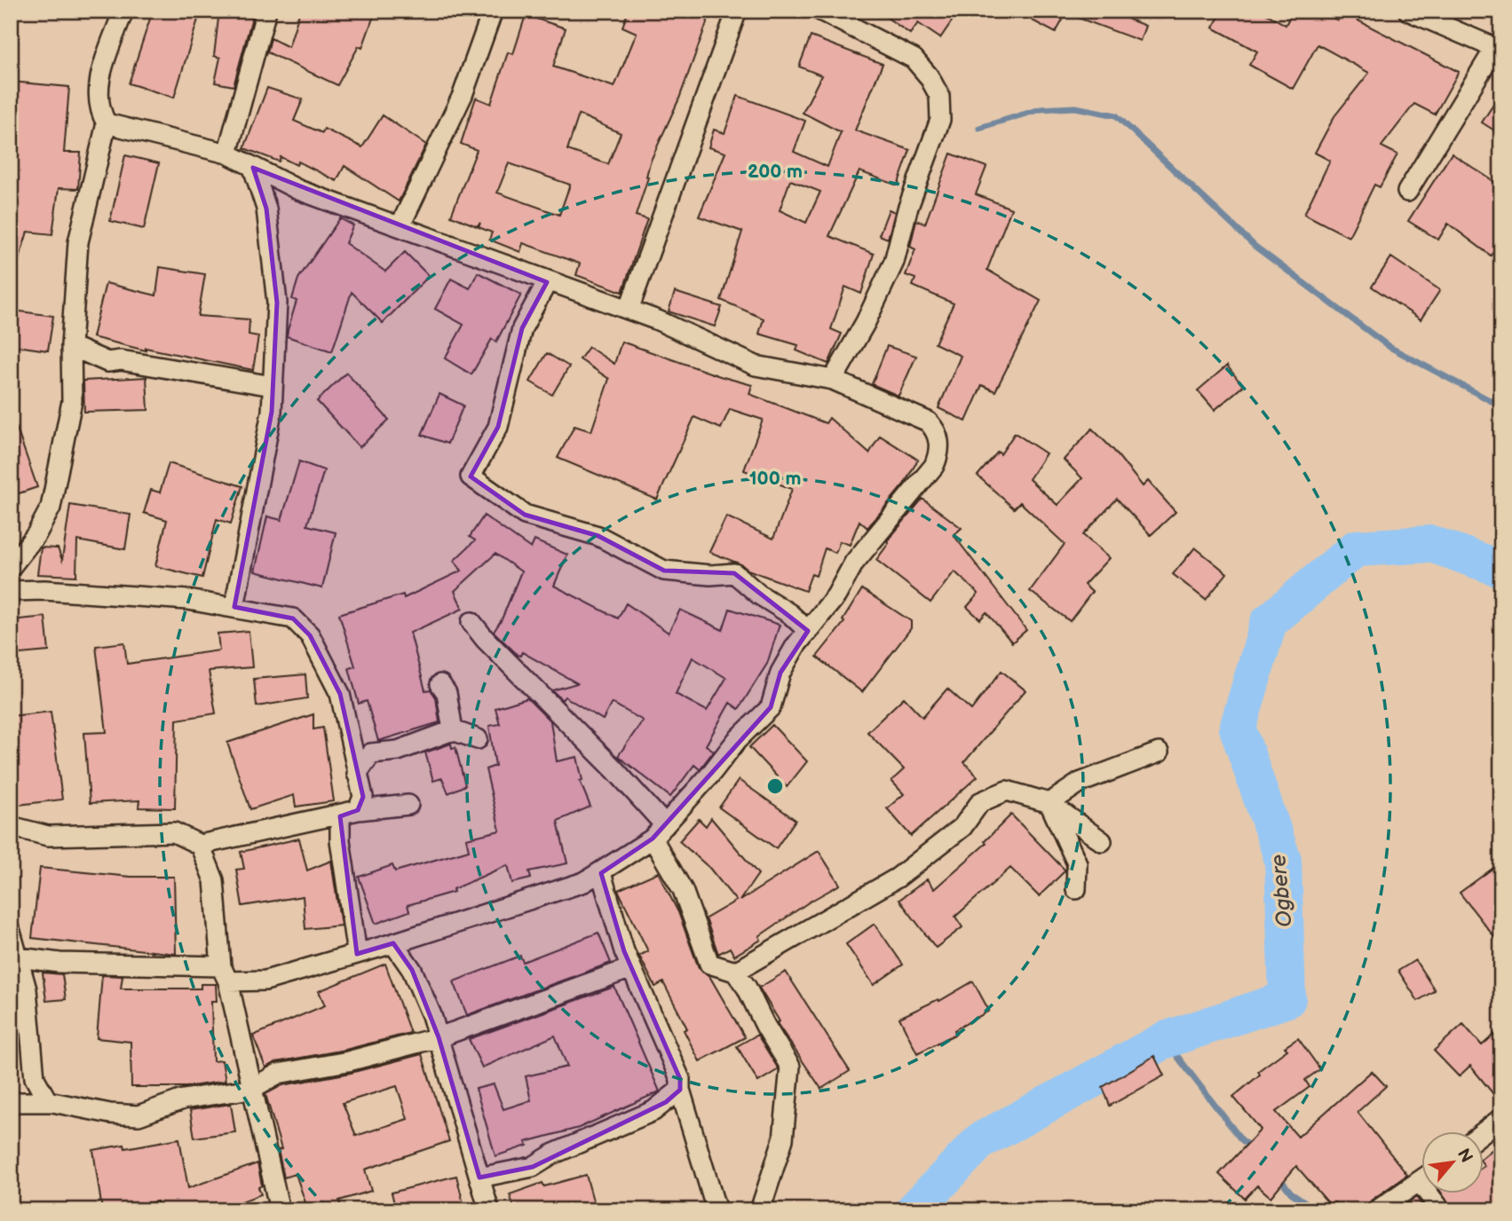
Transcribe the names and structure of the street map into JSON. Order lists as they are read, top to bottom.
{
  "water": ["Ogbere"],
  "north": "top right",
  "rings": ["200 m", "100 m"]
}
